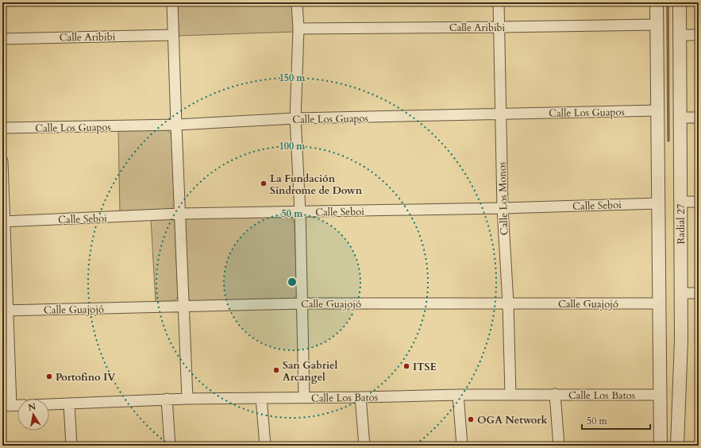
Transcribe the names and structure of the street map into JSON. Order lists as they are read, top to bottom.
{
  "streets": {
    "street": [
      "Calle Aribibi",
      "Calle Los Guapos",
      "Calle Los Monos",
      "Calle Seboi",
      "Radial 27",
      "Calle Guajojó",
      "Calle Los Batos"
    ]
  },
  "crossings": [
    ["Calle Aribibi", "Calle Los Monos"],
    ["Calle Los Guapos", "Calle Los Monos"],
    ["Calle Los Monos", "Calle Seboi"],
    ["Calle Los Monos", "Calle Guajojó"],
    ["Calle Los Monos", "Calle Los Batos"]
  ],
  "places": [
    "La Fundación Síndrome de Down",
    "ITSE",
    "San Gabriel Arcangel",
    "Portofino IV",
    "OGA Network"
  ],
  "scale_bar": "50 m",
  "north": "top",
  "rings": ["150 m", "100 m", "50 m"]
}
